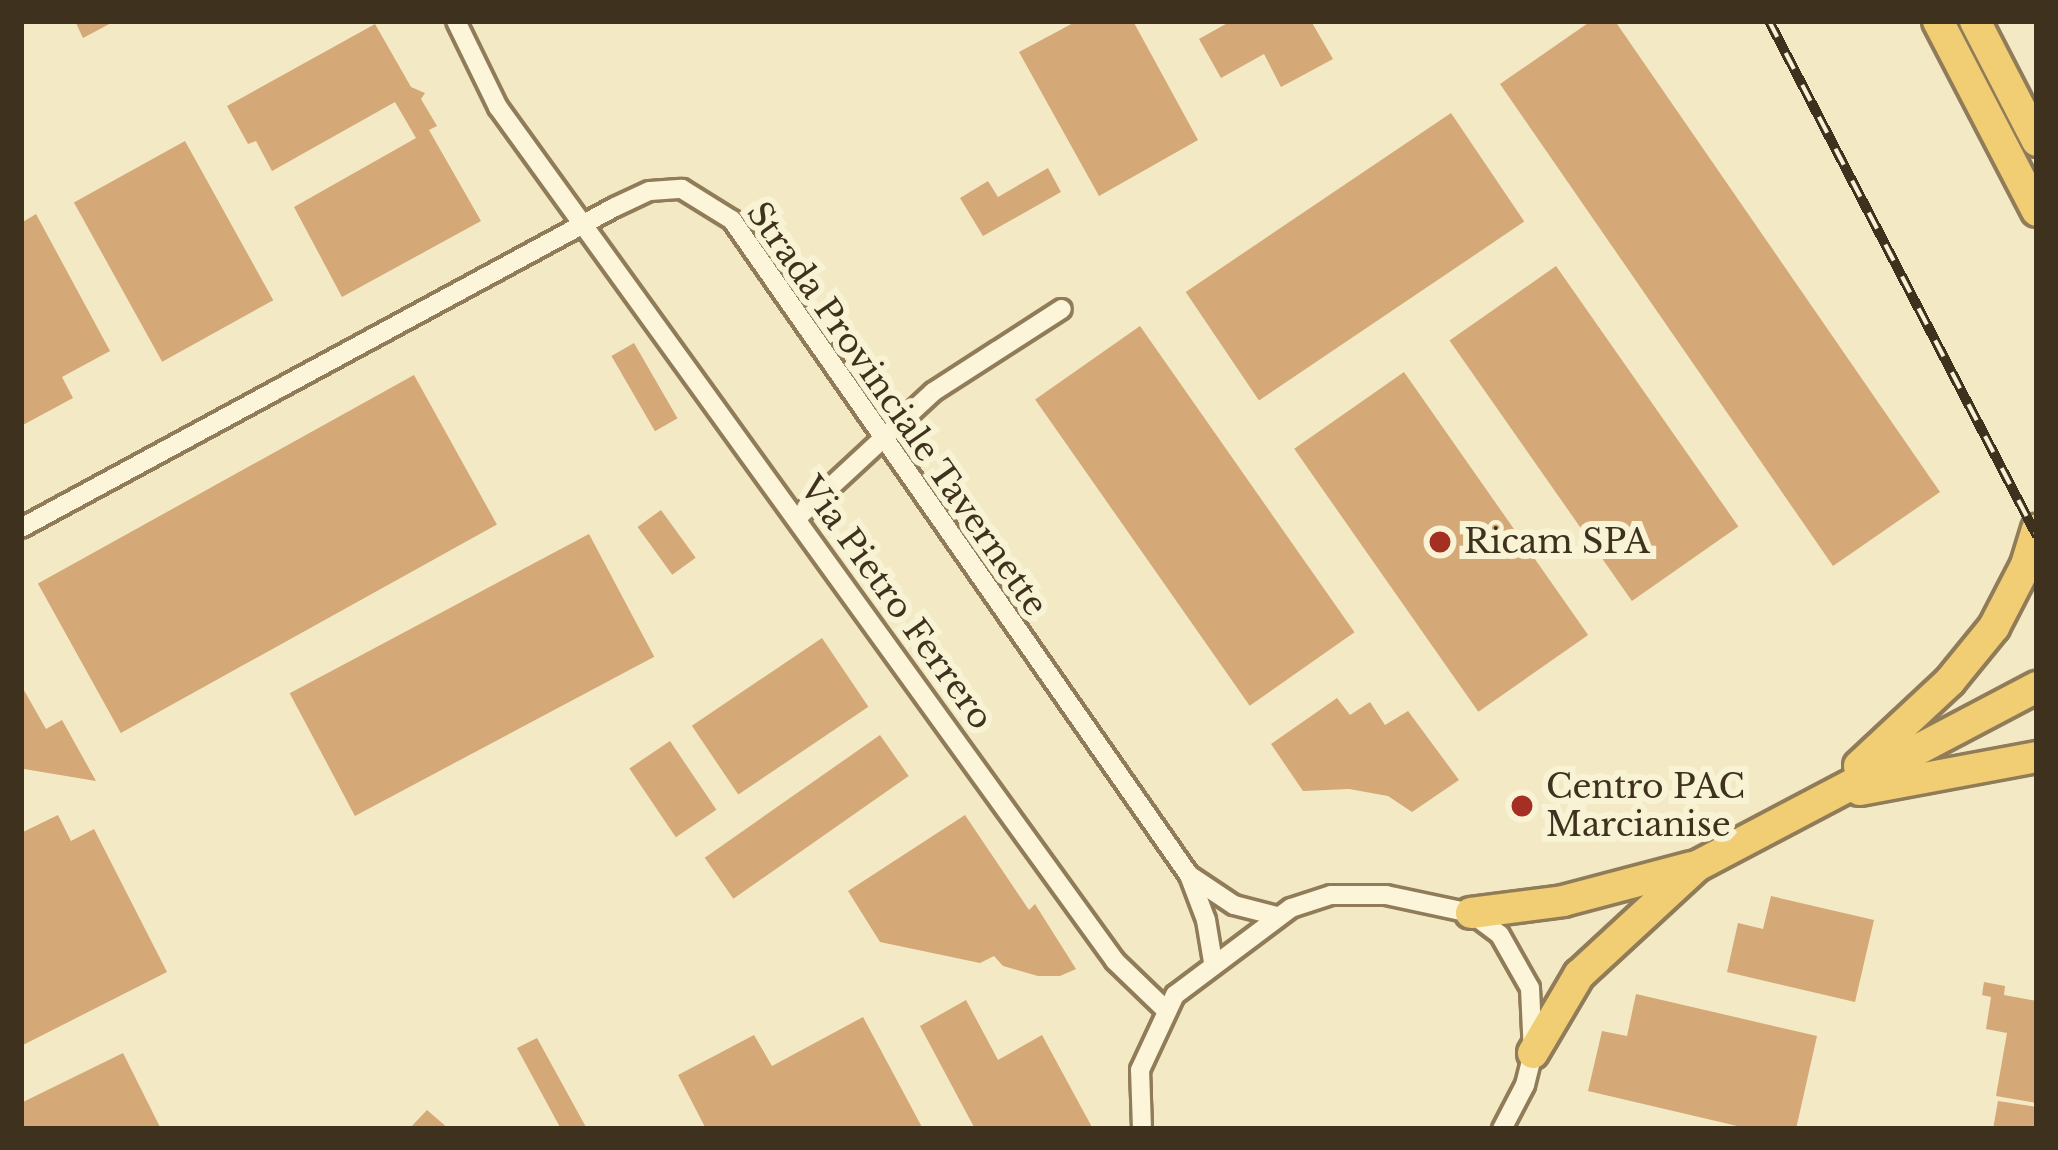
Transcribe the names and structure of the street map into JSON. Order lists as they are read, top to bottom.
{
  "streets": {
    "street": ["Strada Provinciale Tavernette", "Via Pietro Ferrero"]
  },
  "crossings": [
    ["Strada Provinciale Tavernette", "Via Pietro Ferrero"]
  ],
  "places": ["Ricam SPA", "Centro PAC Marcianise"]
}
